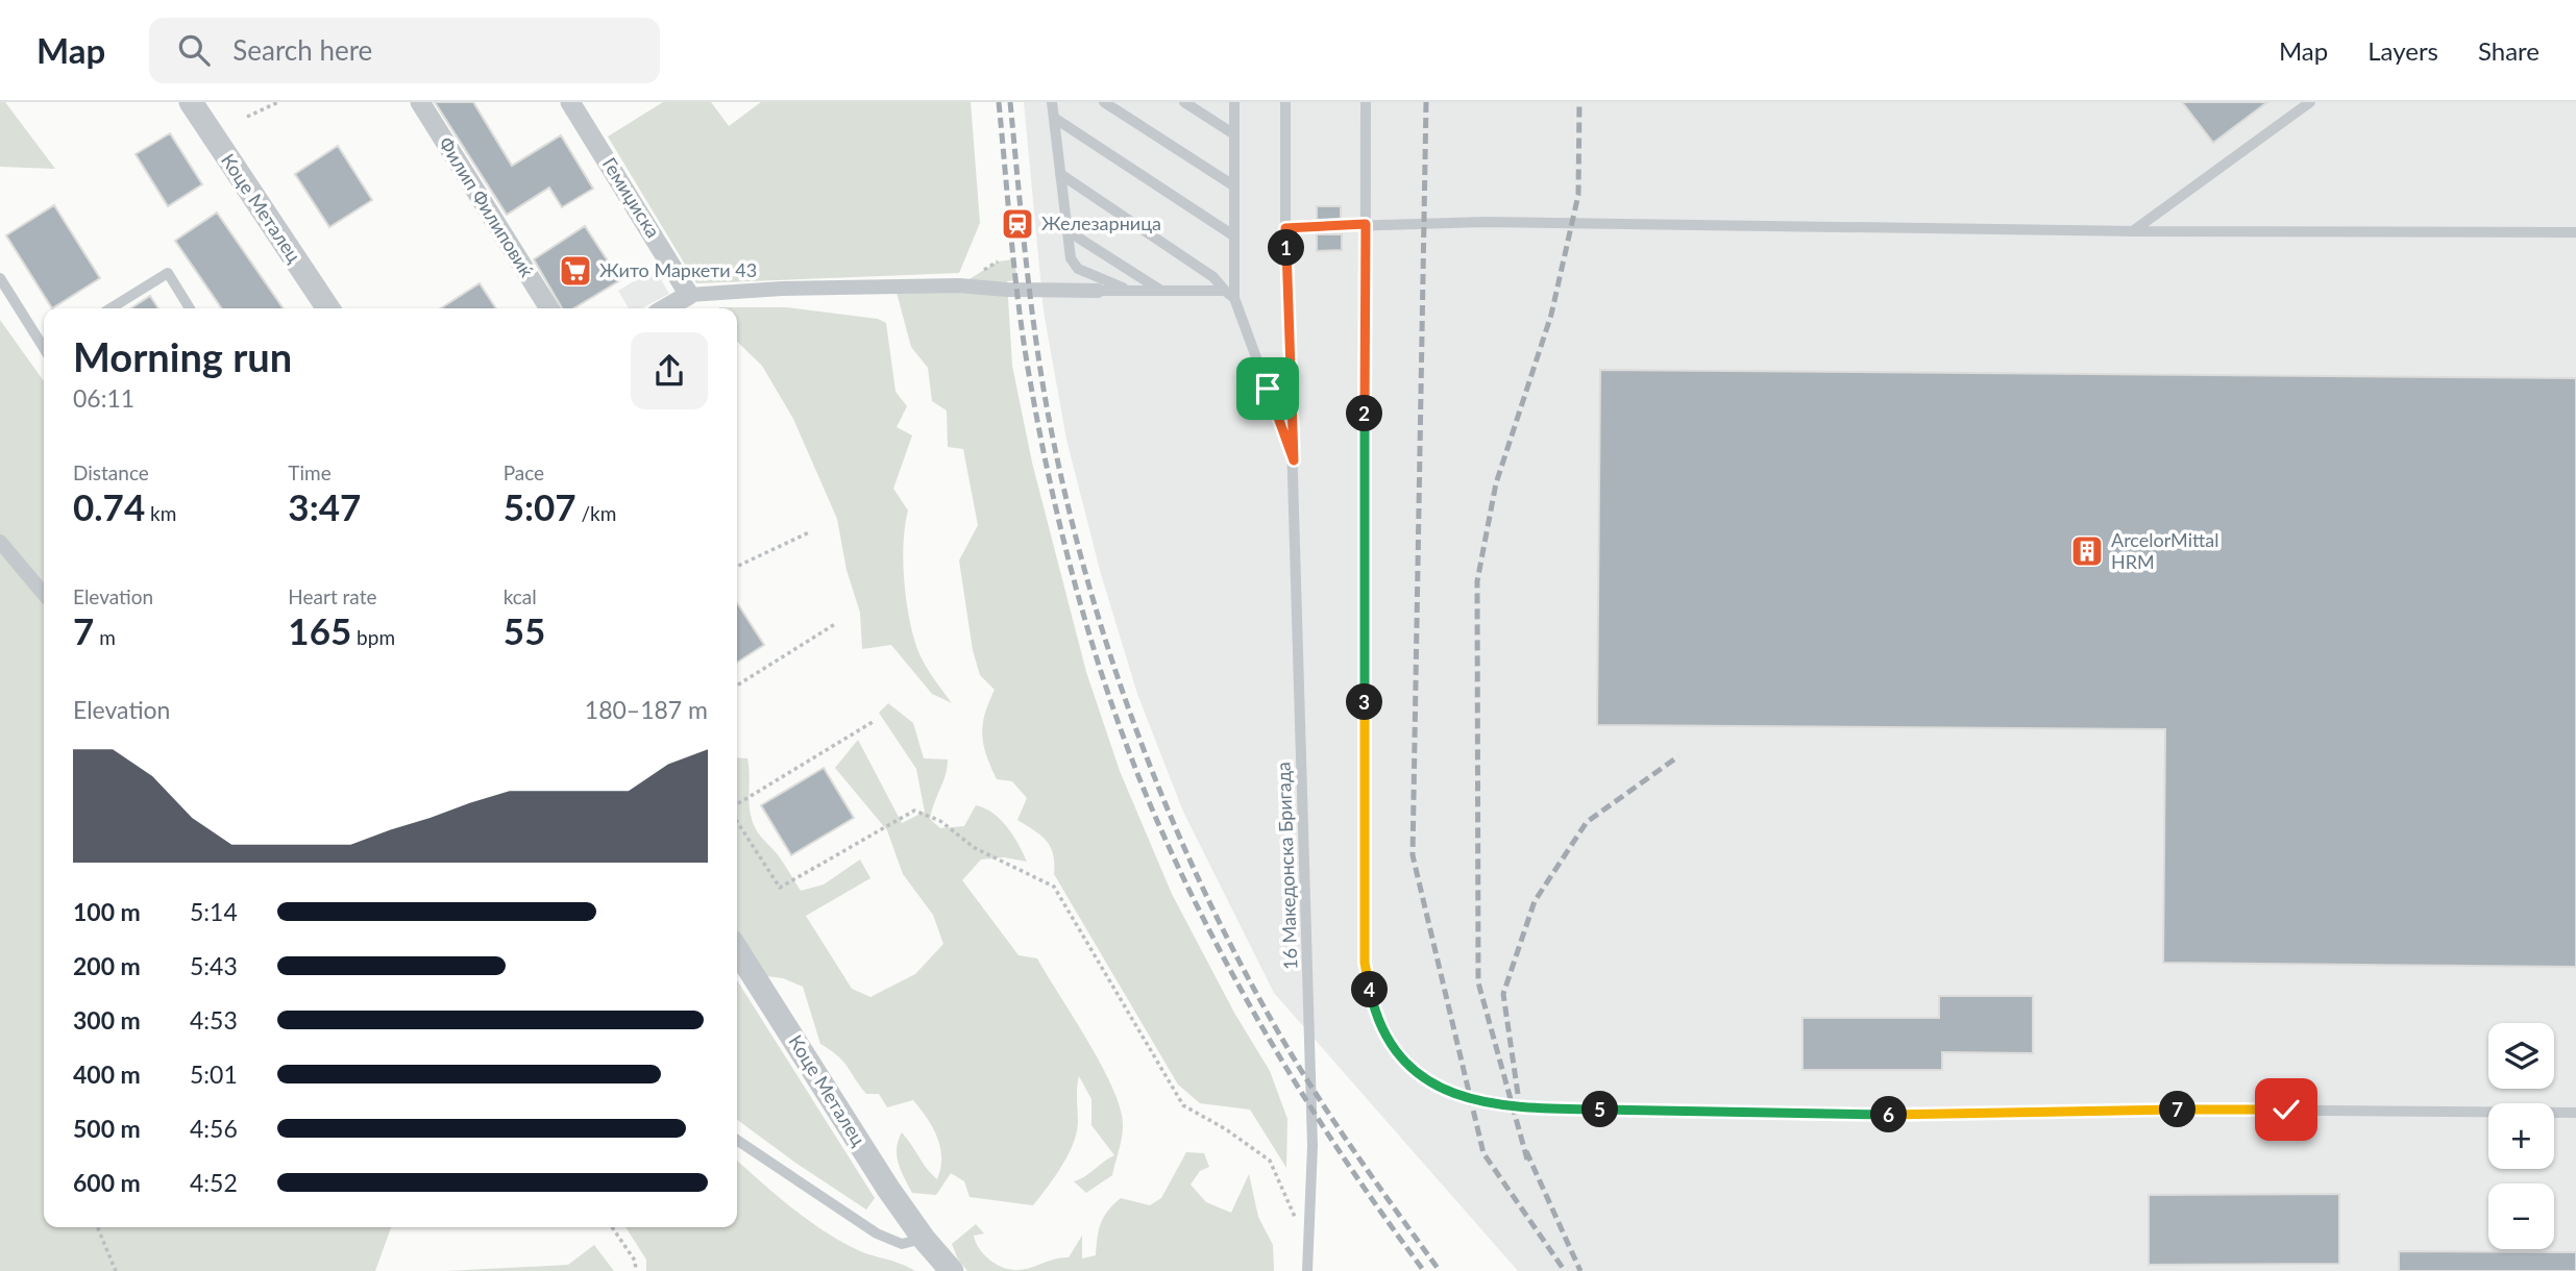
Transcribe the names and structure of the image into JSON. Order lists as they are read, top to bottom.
{
  "streets": {
    "street": ["Гемиџиска", "Филип Филиповиќ", "Коце Металец"],
    "lane": ["16 Македонска Бригада"]
  },
  "places": {
    "station": ["Железарница"],
    "supermarket": ["Жито Маркети 43"],
    "building": ["ArcelorMittal HRM"]
  },
  "page": {
    "header": "Map",
    "search": "Search here",
    "nav": ["Map", "Layers", "Share"],
    "pins": [
      "1",
      "2",
      "3",
      "4",
      "5",
      "7",
      "6"
    ],
    "heading": ["Morning run", "06:11"],
    "stats": [
      ["Distance", "0.74 km"],
      ["Time", "3:47"],
      ["Pace", "5:07 /km"],
      ["Elevation", "7 m"],
      ["Heart rate", "165 bpm"],
      ["kcal", "55"]
    ],
    "chart": ["Elevation", "180–187 m"],
    "list": [
      {
        "name": "100 m",
        "note": "5:14"
      },
      {
        "name": "200 m",
        "note": "5:43"
      },
      {
        "name": "300 m",
        "note": "4:53"
      },
      {
        "name": "400 m",
        "note": "5:01"
      },
      {
        "name": "500 m",
        "note": "4:56"
      },
      {
        "name": "600 m",
        "note": "4:52"
      }
    ],
    "map_buttons": ["+", "−"]
  }
}
